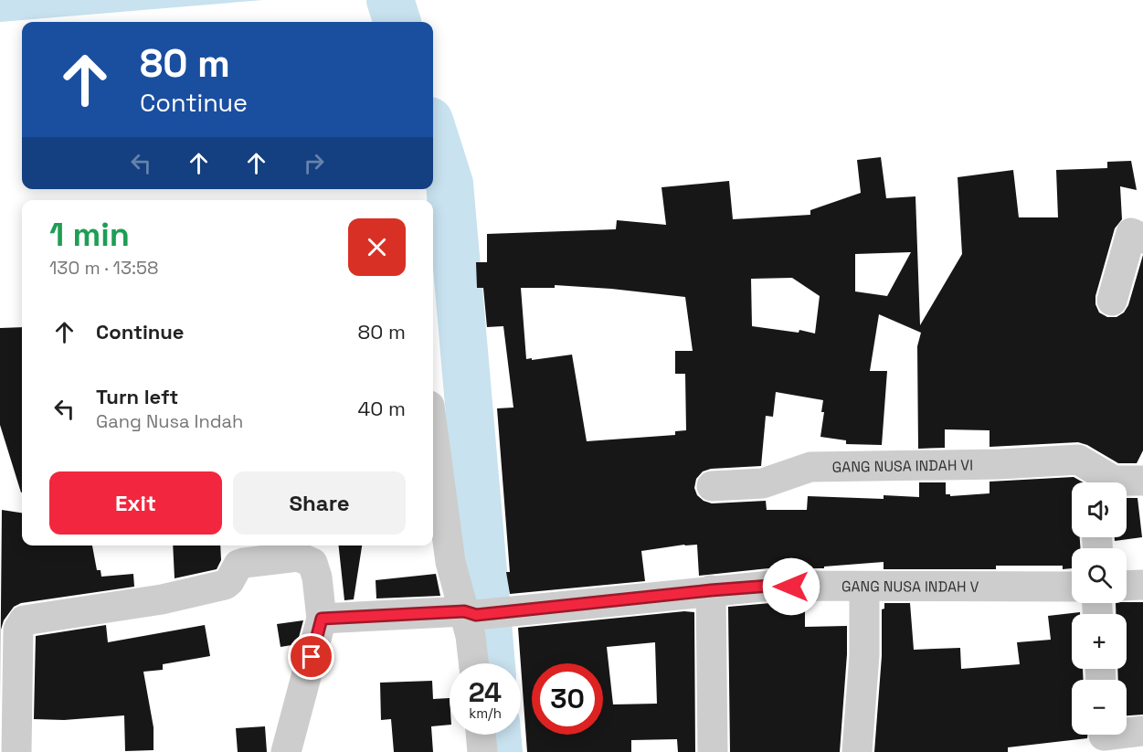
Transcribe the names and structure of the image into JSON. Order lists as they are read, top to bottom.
{
  "streets": {
    "street": ["GANG NUSA INDAH VI", "GANG NUSA INDAH V"]
  },
  "page": {
    "turn": ["80 m", "Continue"],
    "heading": ["1 min", "130 m · 13:58"],
    "list": [
      {
        "name": "Continue",
        "value": "80 m"
      },
      {
        "name": "Turn left",
        "note": "Gang Nusa Indah",
        "value": "40 m"
      }
    ],
    "buttons": ["Exit", "Share"],
    "map_buttons": ["+", "−"],
    "speed": "24 km/h",
    "limit": "30"
  }
}
